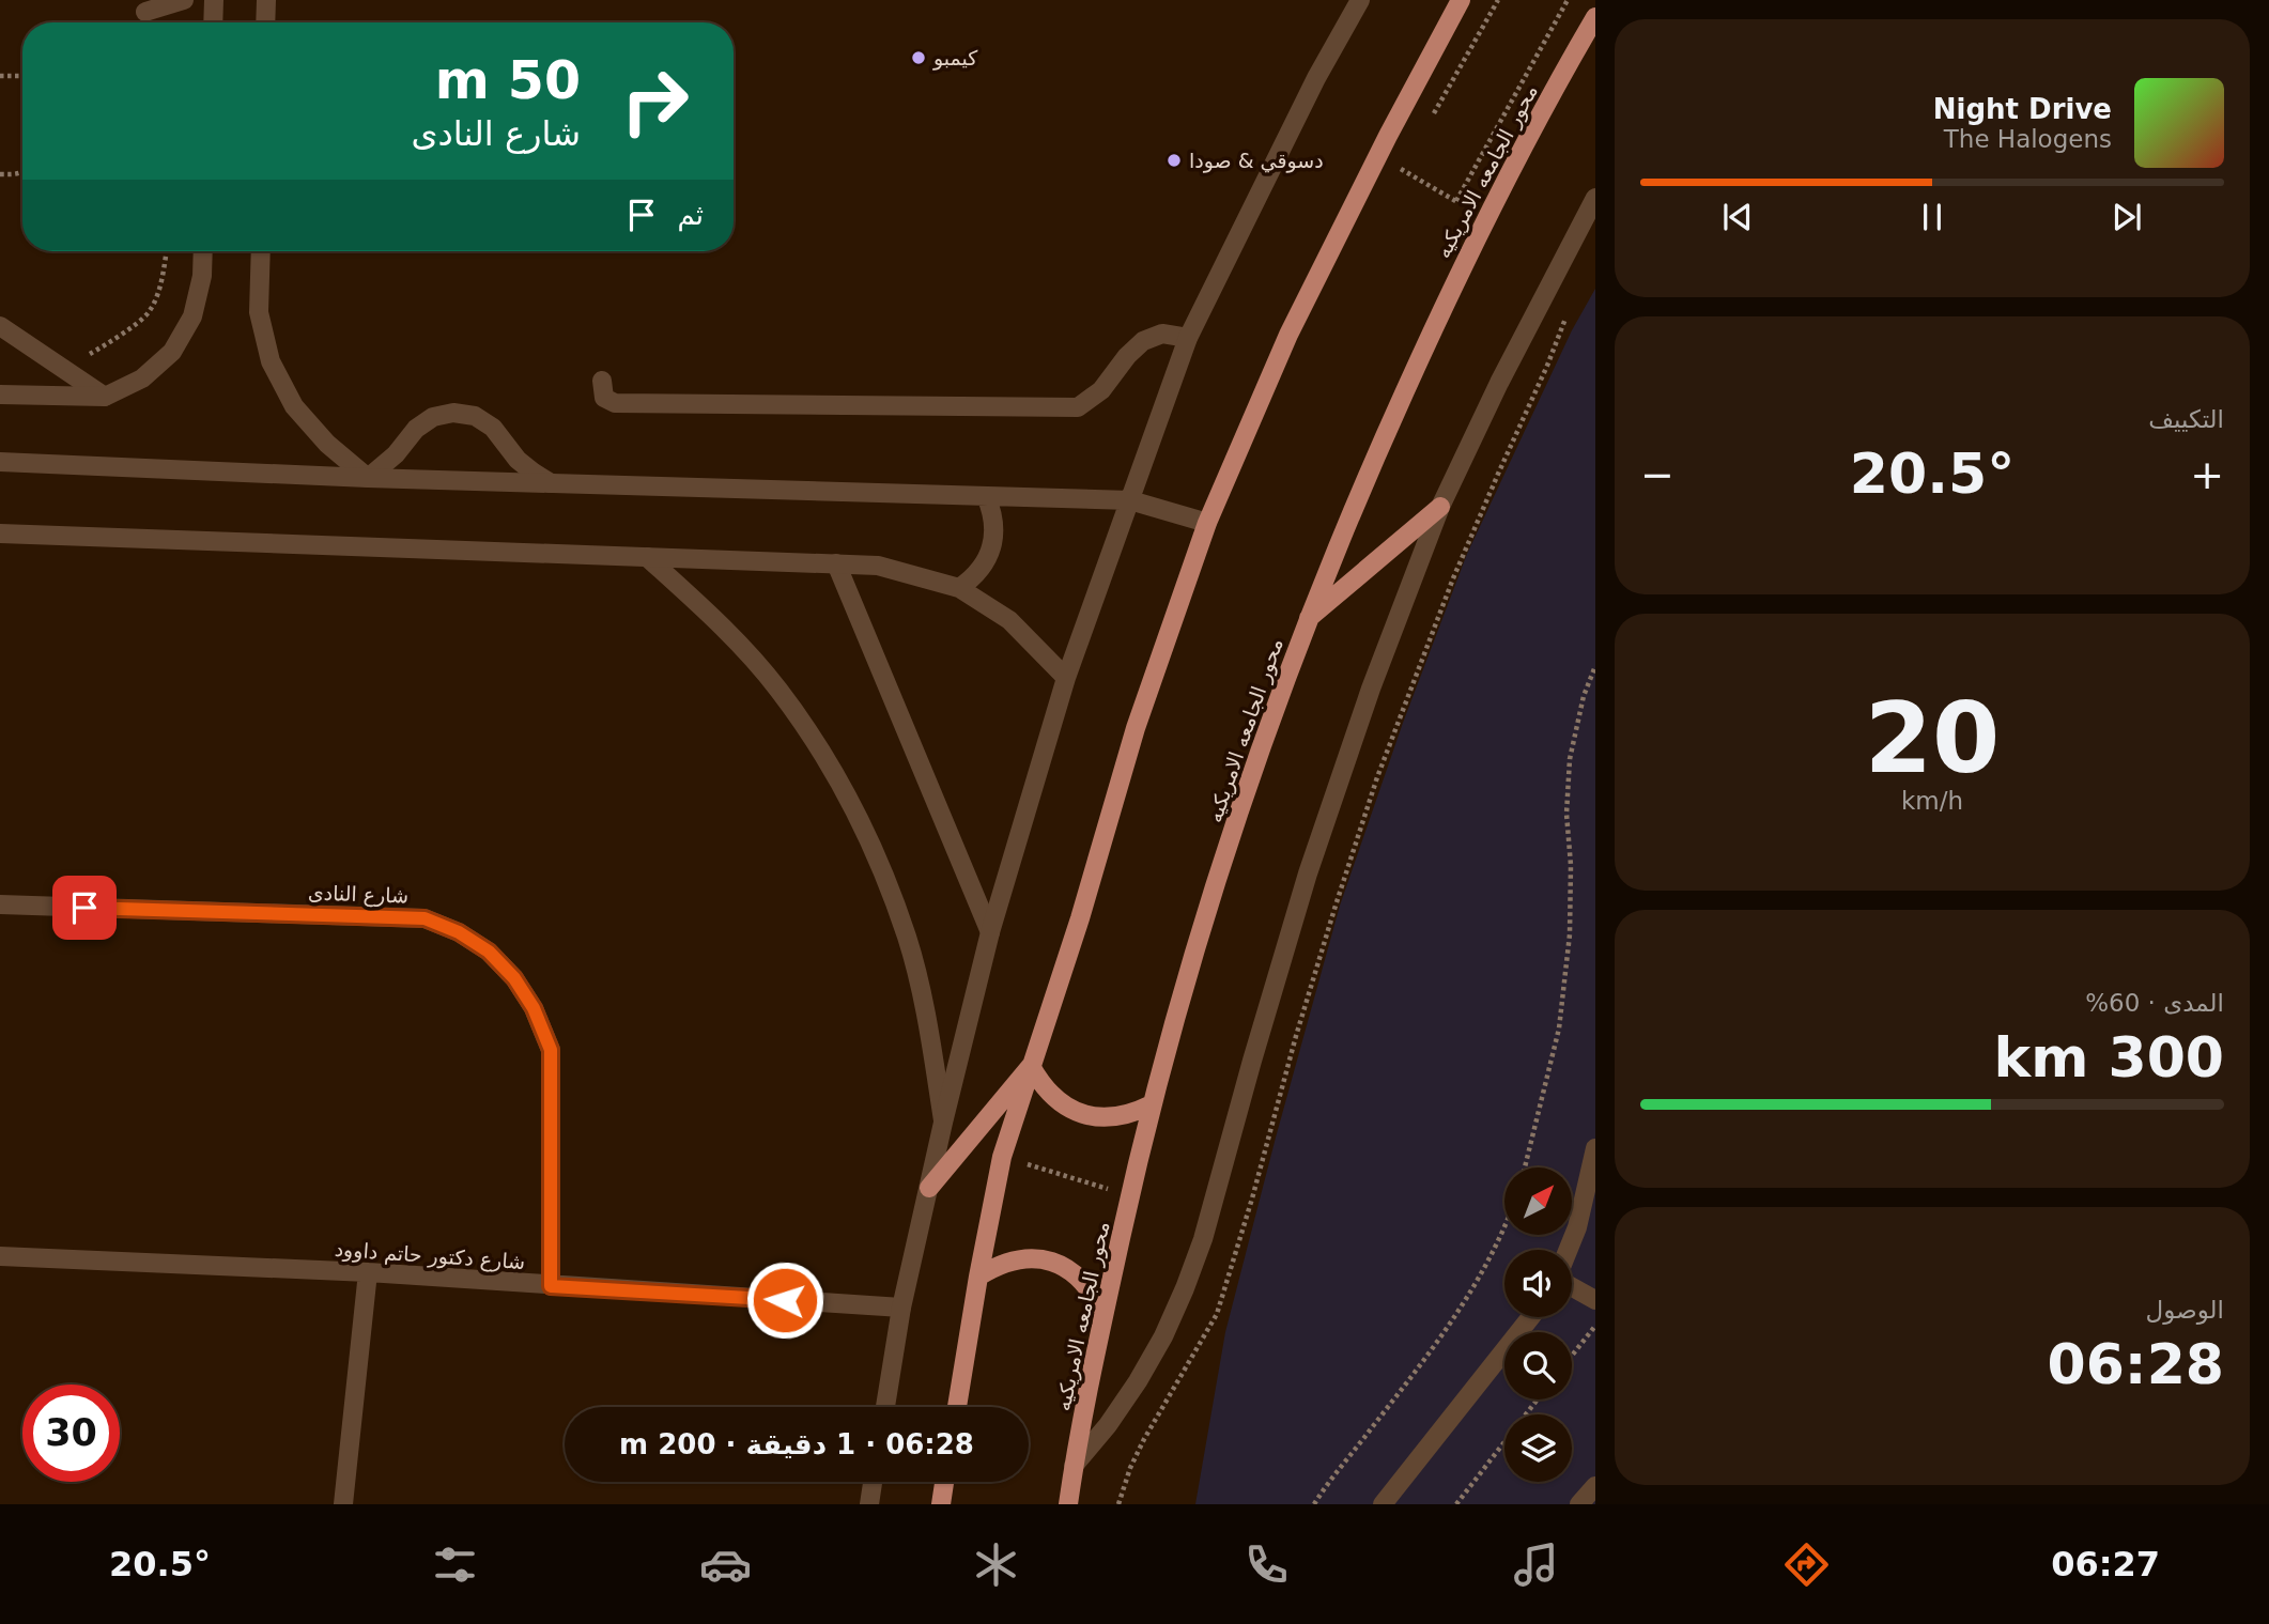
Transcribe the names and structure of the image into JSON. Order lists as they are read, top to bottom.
{
  "streets": {
    "main road": ["محور الجامعه الامريكيه"],
    "street": ["شارع النادى", "شارع دكتور حاتم داوود"]
  },
  "crossings": [
    ["شارع النادى", "شارع دكتور حاتم داوود"]
  ],
  "places": ["كيمبو", "دسوقي & صودا"],
  "north": "top right",
  "page": {
    "turn": ["50 m", "شارع النادى"],
    "song": ["Night Drive", "The Halogens"],
    "then": "ثم",
    "tile": [
      "التكييف",
      ["20", "km/h"],
      ["المدى · 60%", "300 km"],
      ["الوصول", "06:28"]
    ],
    "heat": ["−", "20.5°", "+"],
    "limit": "30",
    "trip": "06:28 · 1 دقيقة · 200 m",
    "tabs": ["06:27", "20.5°"]
  }
}
